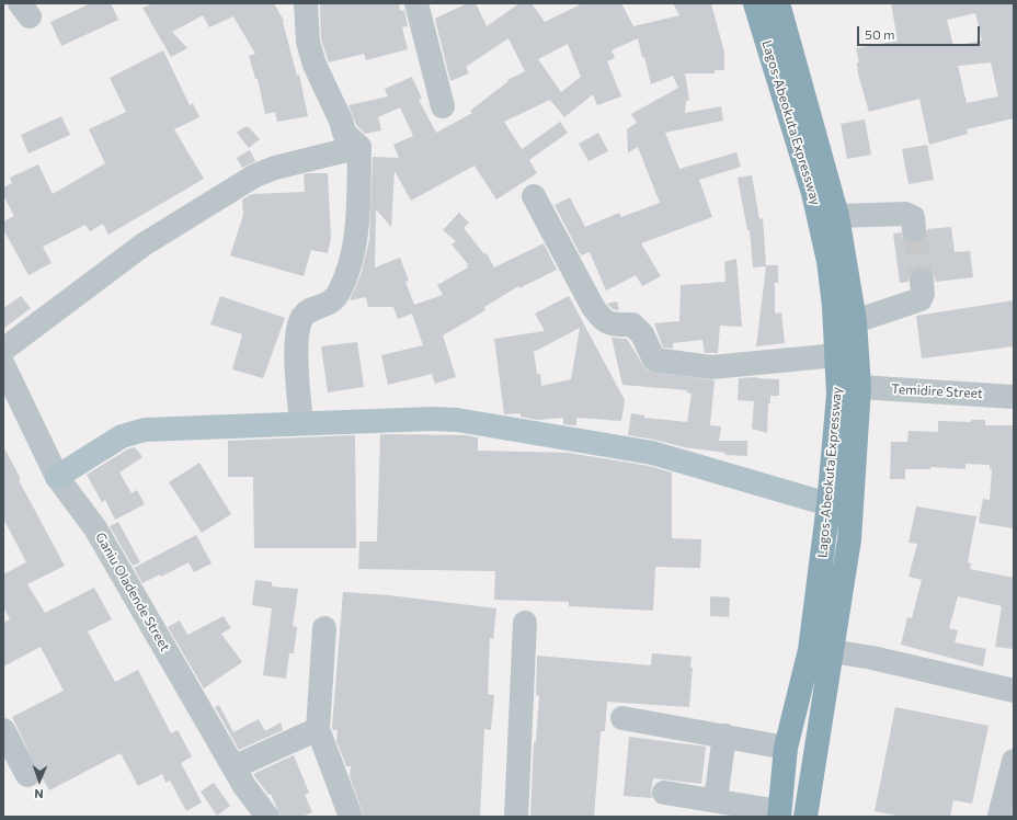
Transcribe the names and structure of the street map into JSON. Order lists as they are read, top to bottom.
{
  "streets": {
    "highway": ["Lagos-Abeokuta Expressway"],
    "street": ["Temidire Street", "Ganiu Oladende Street"]
  },
  "crossings": [
    ["Lagos-Abeokuta Expressway", "Temidire Street"]
  ],
  "scale_bar": "50 m",
  "north": "bottom"
}
